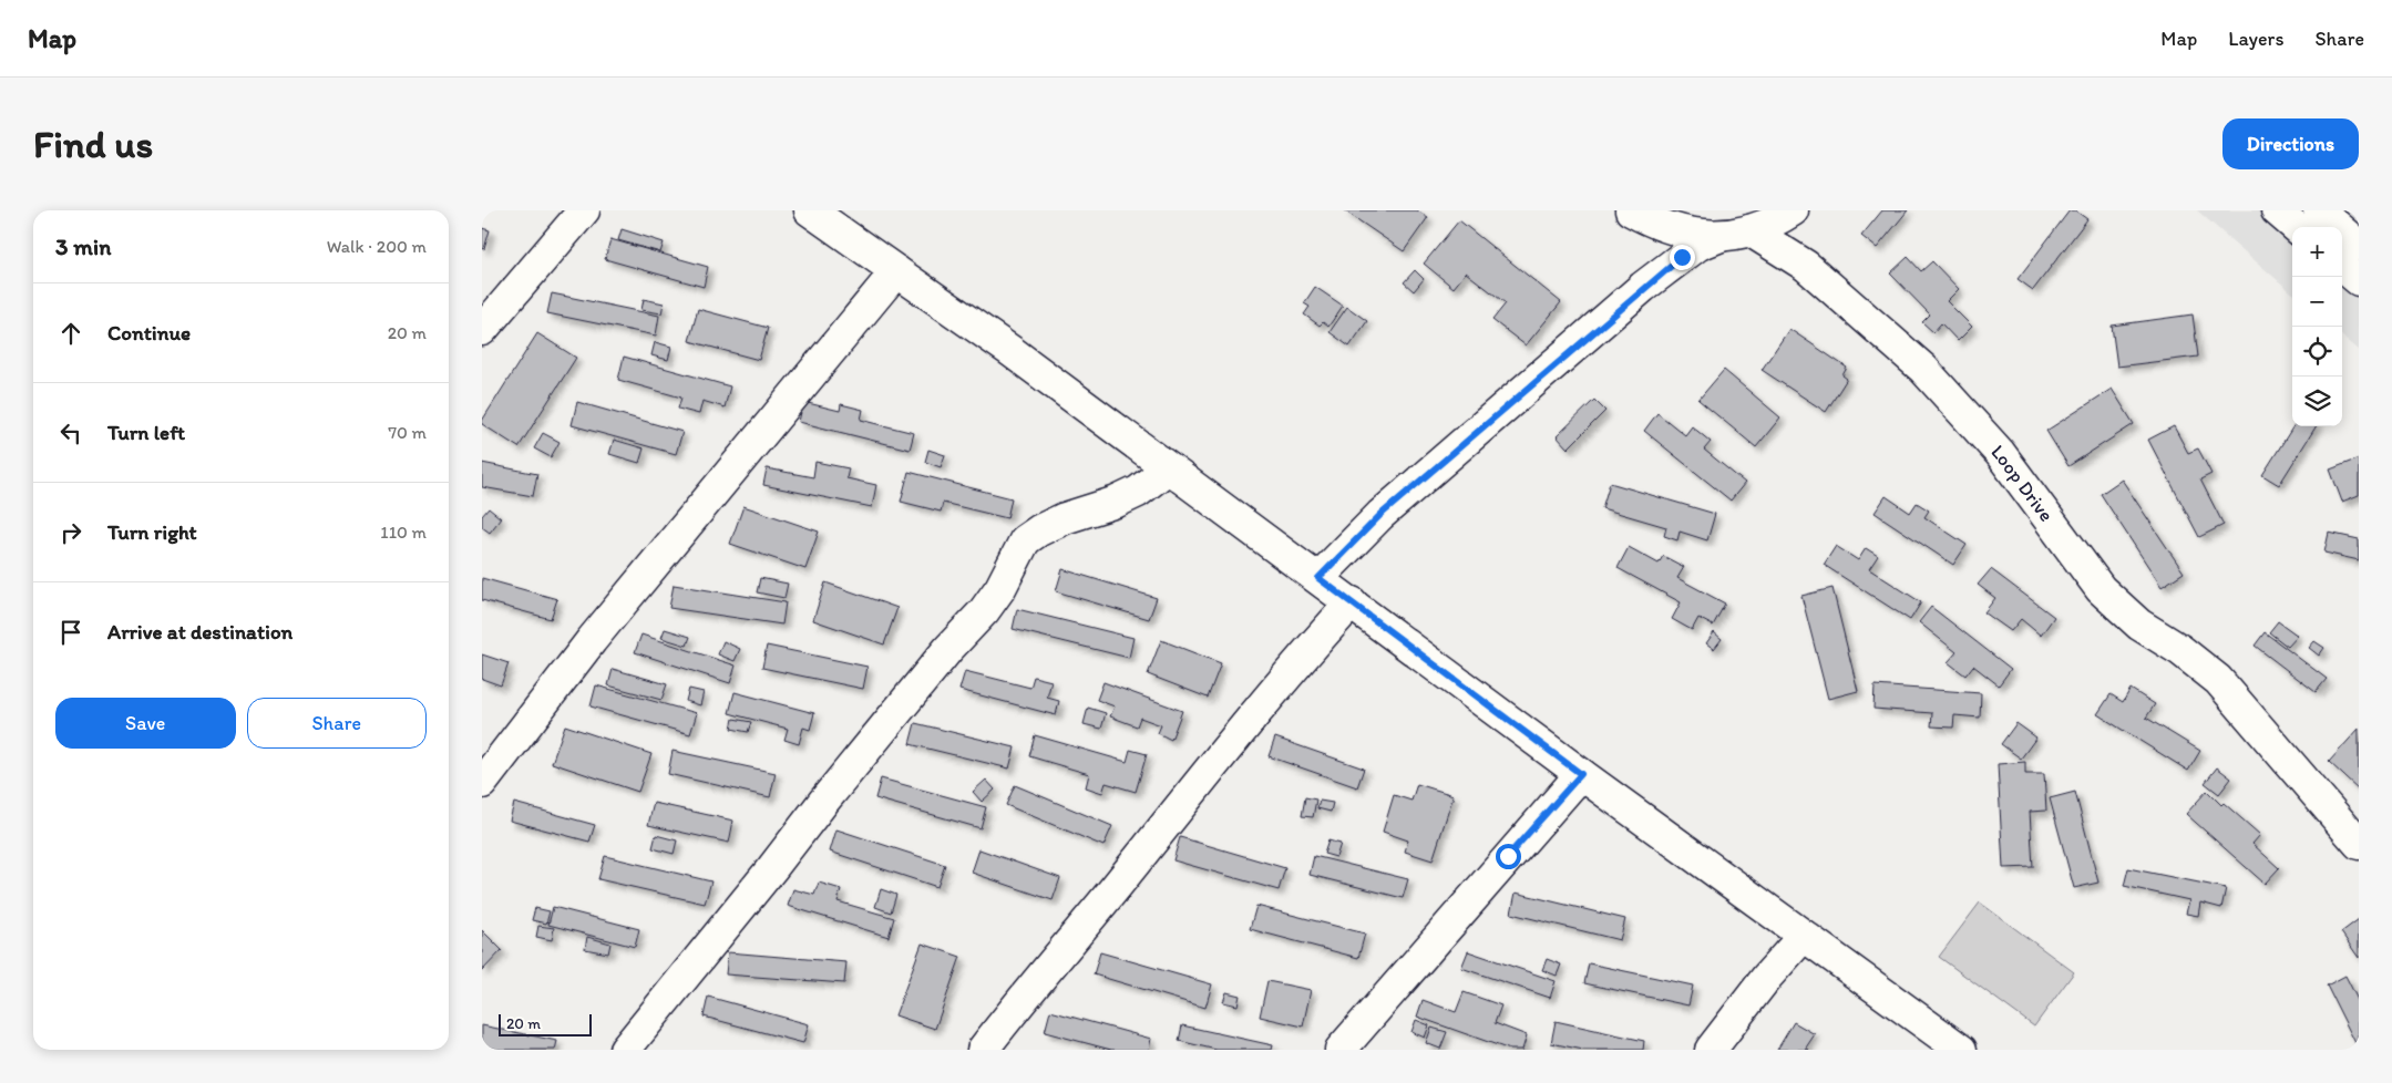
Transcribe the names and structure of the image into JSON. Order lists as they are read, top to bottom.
{
  "streets": {
    "street": ["Loop Drive"]
  },
  "scale_bar": "20 m",
  "page": {
    "header": "Map",
    "nav": ["Map", "Layers", "Share"],
    "buttons": [
      "Directions",
      ["Save", "Share"]
    ],
    "title": "Find us",
    "heading": ["3 min", "Walk · 200 m"],
    "map_buttons": ["+", "−"],
    "list": [
      ["Continue", "20 m"],
      ["Turn left", "70 m"],
      ["Turn right", "110 m"],
      "Arrive at destination"
    ],
    "scale": "20 m"
  }
}
